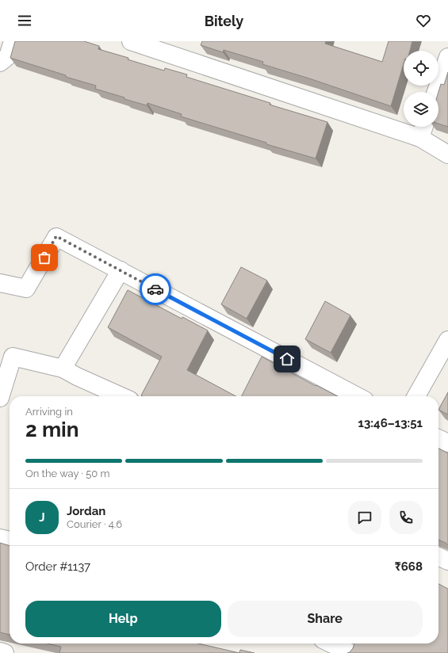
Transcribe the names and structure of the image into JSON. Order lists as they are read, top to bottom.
{
  "page": {
    "header": "Bitely",
    "heading": ["2 min", "Arriving in", "13:46–13:51"],
    "panel": [
      "Jordan",
      "Courier · 4.6",
      "Order #1137",
      "₹668"
    ],
    "bar": "On the way · 50 m",
    "round": "J",
    "buttons": ["Help", "Share"]
  }
}
